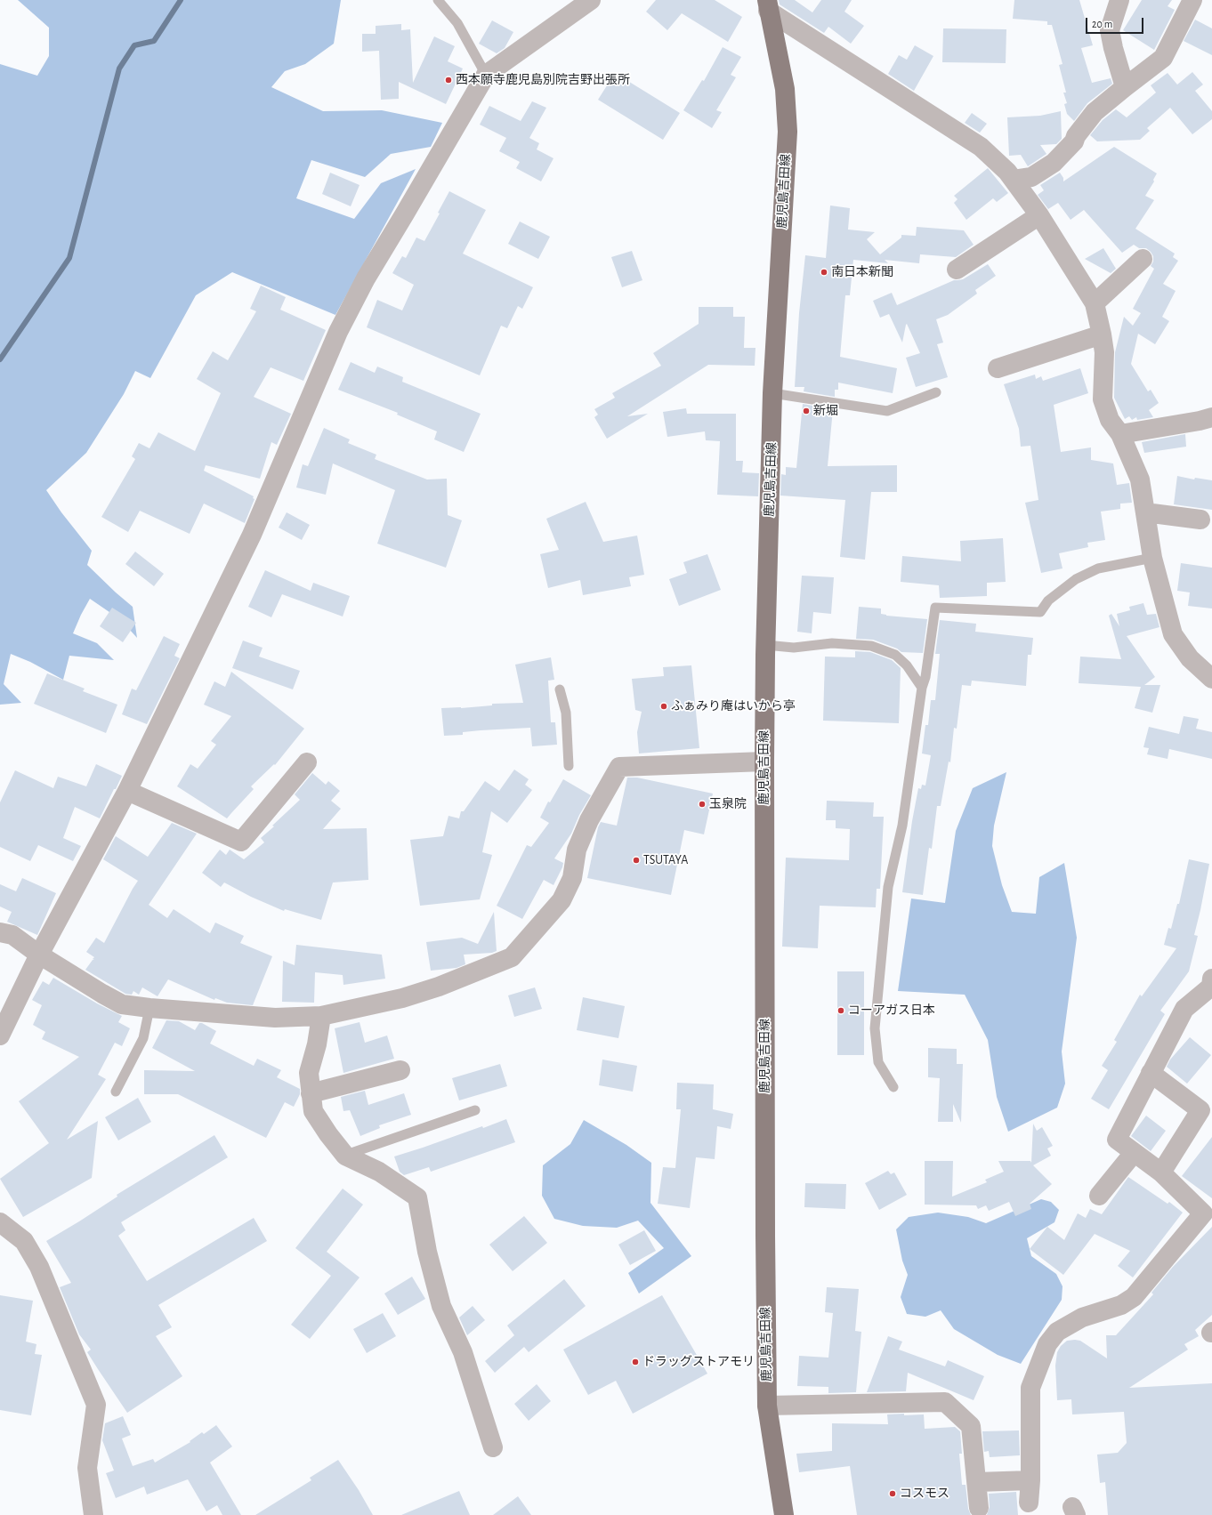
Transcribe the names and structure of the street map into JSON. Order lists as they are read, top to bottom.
{
  "streets": {
    "main road": ["鹿児島吉田線"]
  },
  "places": [
    "西本願寺鹿児島別院吉野出張所",
    "南日本新聞",
    "新堀",
    "ふぁみり庵はいから亭",
    "玉泉院",
    "TSUTAYA",
    "コーアガス日本",
    "ドラッグストアモリ",
    "コスモス"
  ],
  "scale_bar": "20 m"
}
